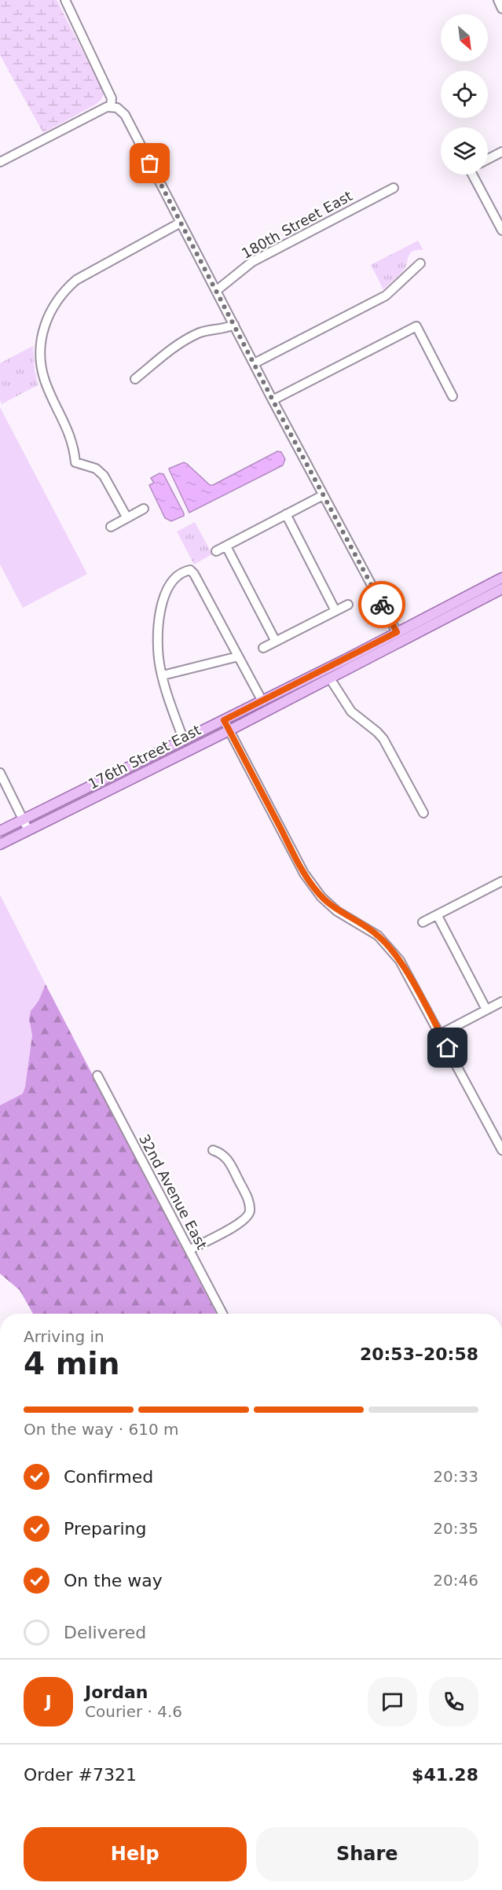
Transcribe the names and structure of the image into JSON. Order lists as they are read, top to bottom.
{
  "streets": {
    "main road": ["176th Street East"],
    "street": ["180th Street East", "32nd Avenue East"]
  },
  "north": "bottom right",
  "page": {
    "heading": ["4 min", "Arriving in", "20:53–20:58"],
    "panel": [
      "Jordan",
      "Courier · 4.6",
      "Order #7321",
      "$41.28"
    ],
    "bar": "On the way · 610 m",
    "list": [
      ["Confirmed", "20:33"],
      ["Preparing", "20:35"],
      ["On the way", "20:46"],
      "Delivered"
    ],
    "round": "J",
    "buttons": ["Help", "Share"]
  }
}
